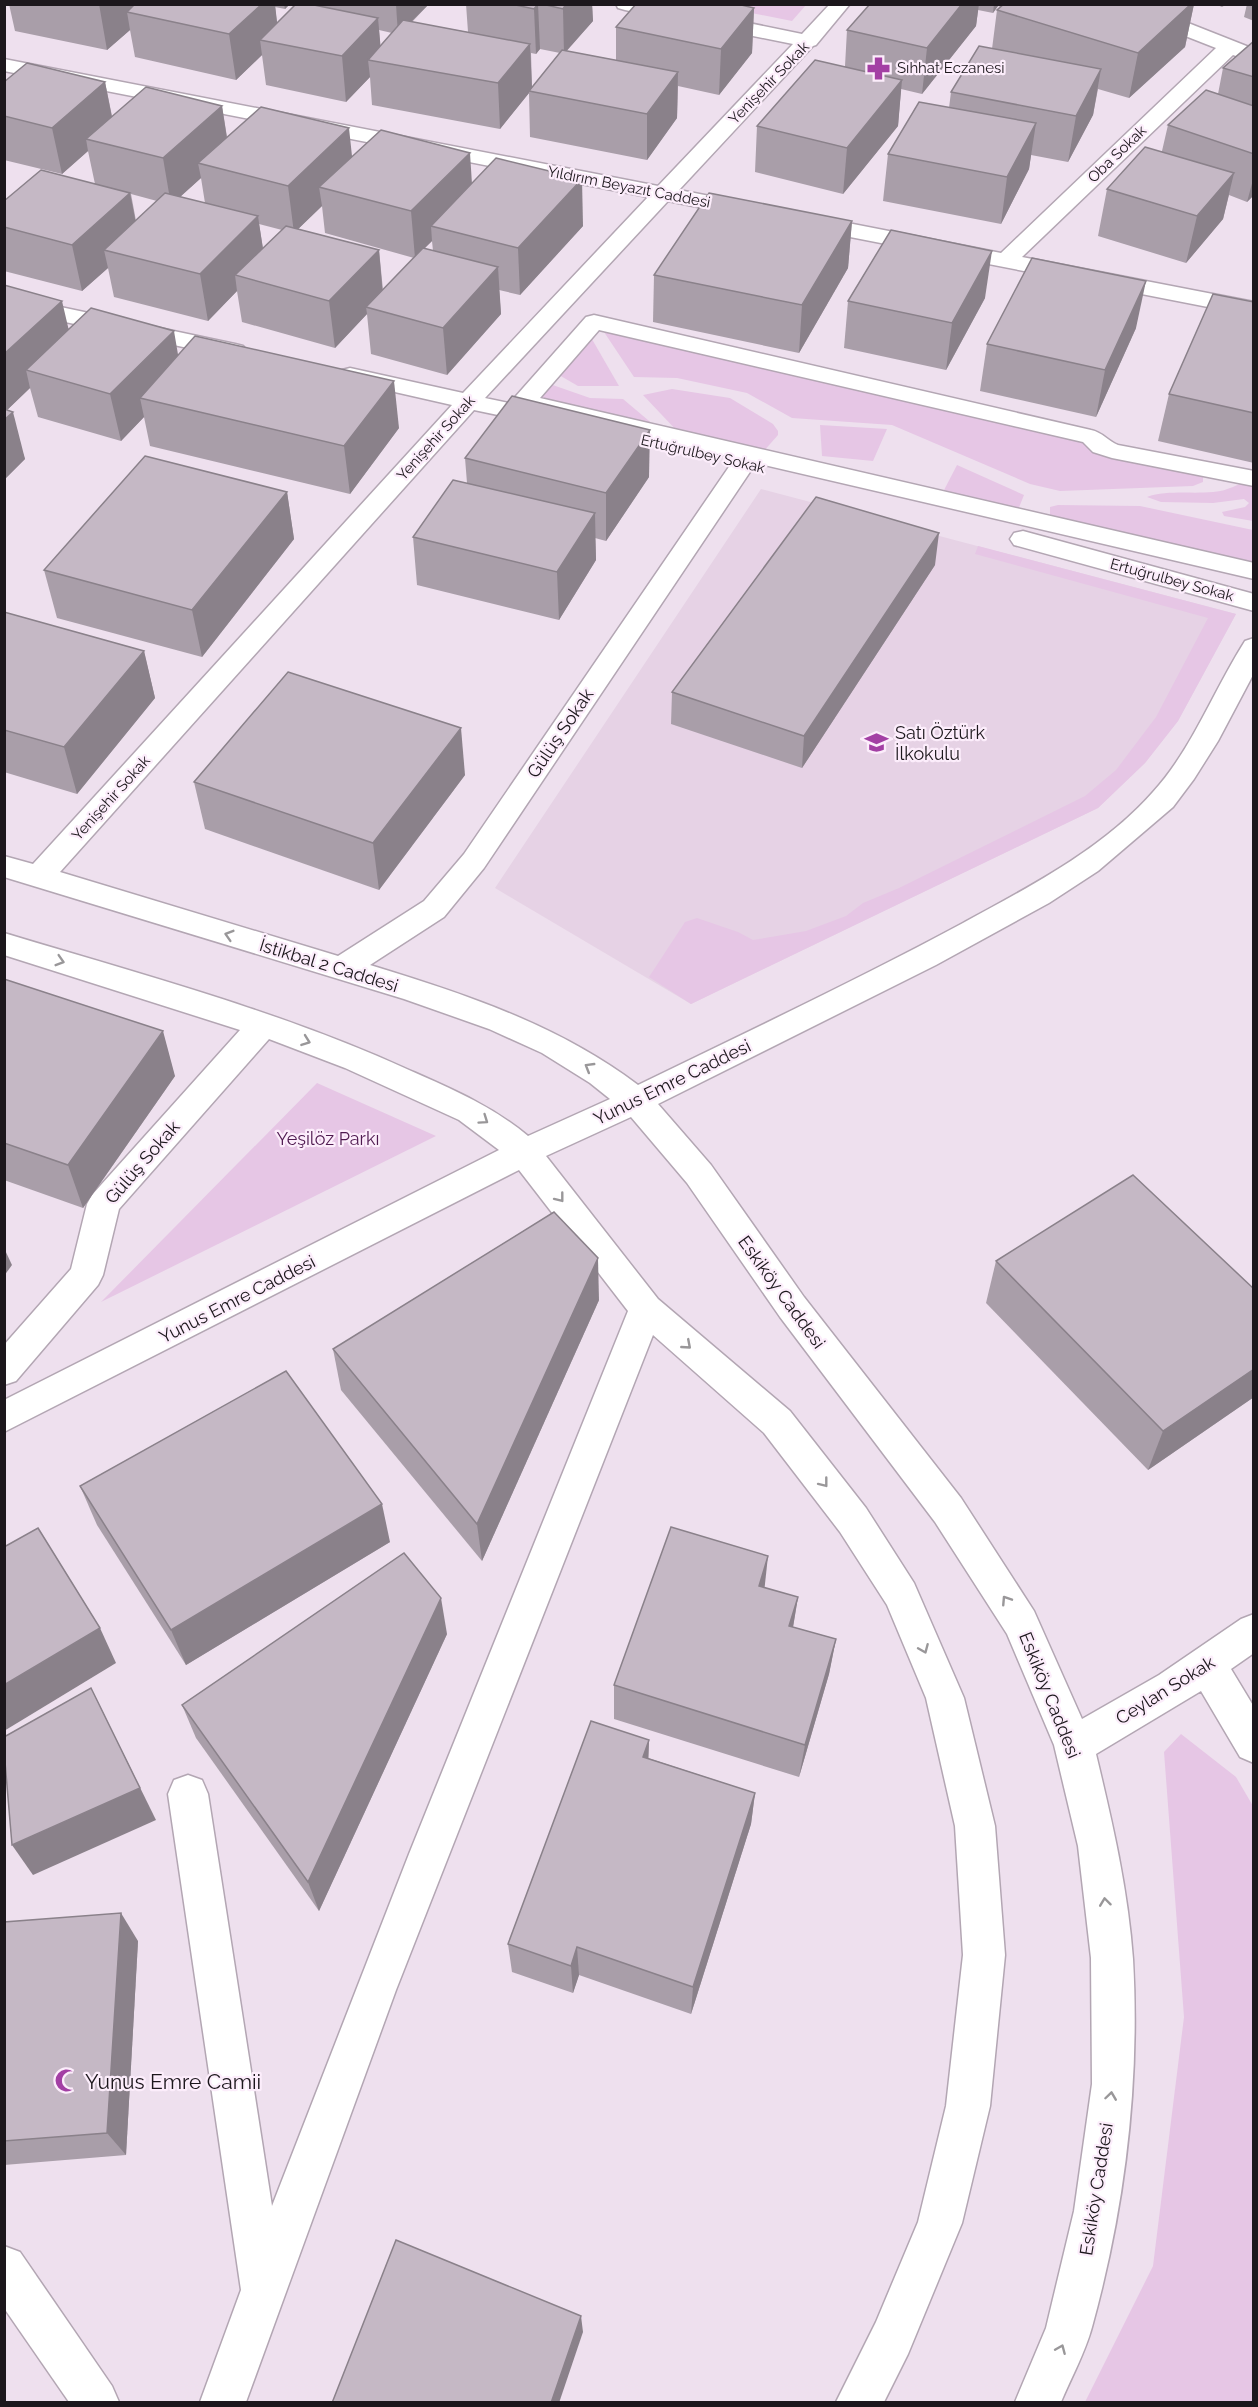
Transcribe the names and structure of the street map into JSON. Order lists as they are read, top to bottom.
{
  "streets": {
    "street": [
      "Yenişehir Sokak",
      "Oba Sokak",
      "Yıldırım Beyazıt Caddesi",
      "Ertuğrulbey Sokak",
      "Gülüş Sokak",
      "İstikbal 2 Caddesi",
      "Yunus Emre Caddesi",
      "Eskiköy Caddesi",
      "Ceylan Sokak"
    ]
  },
  "crossings": [
    ["Yenişehir Sokak", "Yıldırım Beyazıt Caddesi"],
    ["Yenişehir Sokak", "Ertuğrulbey Sokak"],
    ["Yenişehir Sokak", "İstikbal 2 Caddesi"],
    ["Ertuğrulbey Sokak", "Gülüş Sokak"],
    ["Gülüş Sokak", "İstikbal 2 Caddesi"],
    ["İstikbal 2 Caddesi", "Yunus Emre Caddesi"],
    ["İstikbal 2 Caddesi", "Eskiköy Caddesi"],
    ["Yunus Emre Caddesi", "Eskiköy Caddesi"],
    ["Eskiköy Caddesi", "Ceylan Sokak"]
  ],
  "parks": ["Yeşilöz Parkı"],
  "places": {
    "pharmacy": ["Sıhhat Eczanesi"],
    "school or university": ["Satı Öztürk İlkokulu"],
    "mosque": ["Yunus Emre Camii"]
  }
}
